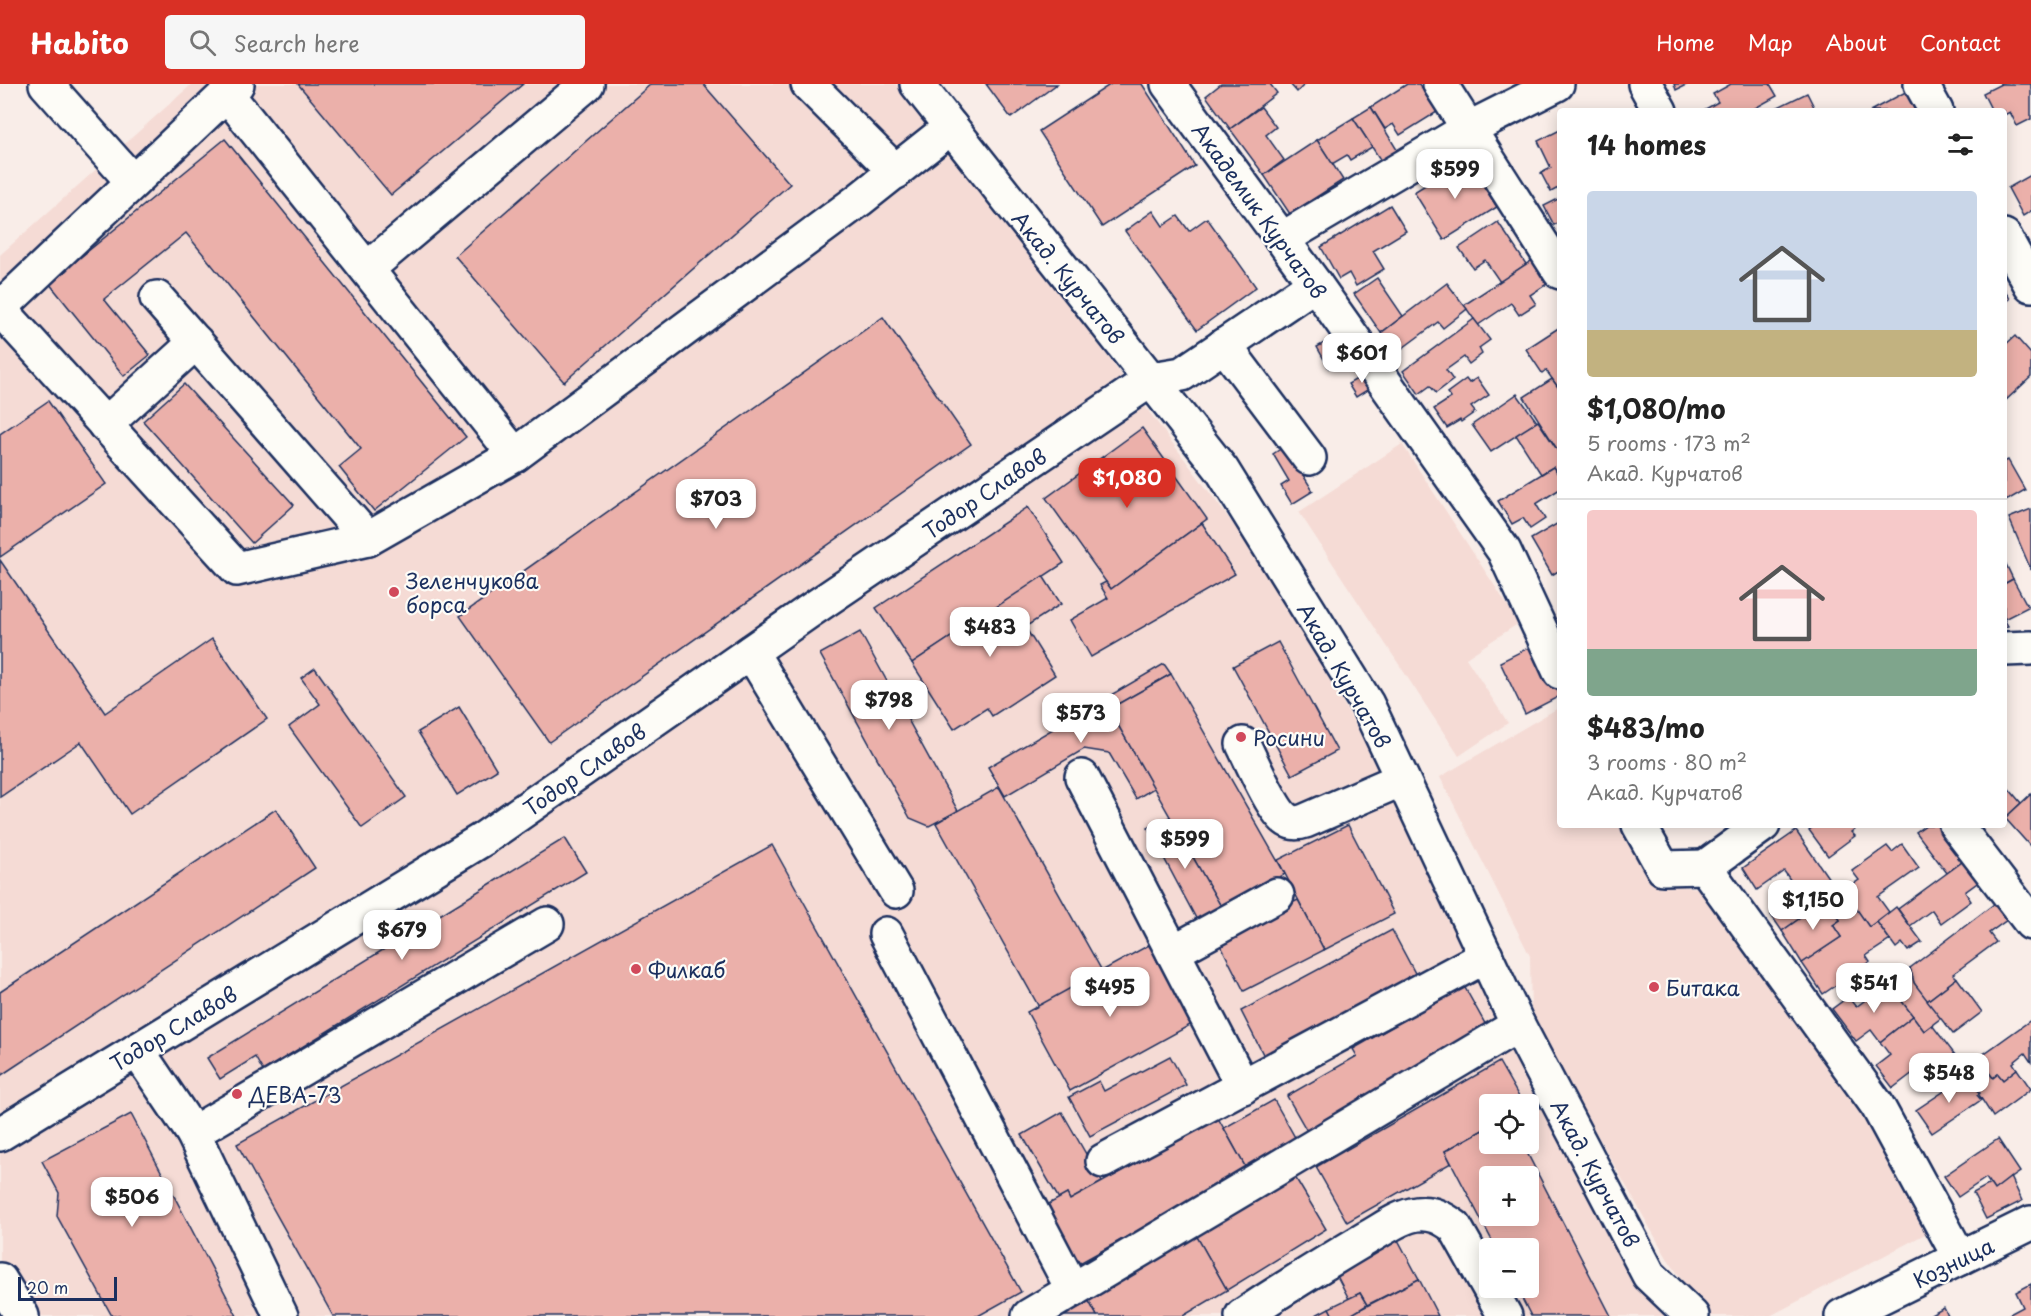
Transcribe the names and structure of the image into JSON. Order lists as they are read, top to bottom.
{
  "streets": {
    "street": [
      "Академик Курчатов",
      "Акад. Курчатов",
      "Тодор Славов",
      "Козница"
    ]
  },
  "crossings": [
    ["Акад. Курчатов", "Тодор Славов"]
  ],
  "places": [
    "Зеленчукова борса",
    "Росини",
    "Филкаб",
    "Битака",
    "ДЕВА-73"
  ],
  "scale_bar": "20 m",
  "page": {
    "header": "Habito",
    "search": "Search here",
    "nav": [
      "Home",
      "Map",
      "About",
      "Contact"
    ],
    "heading": "14 homes",
    "price": [
      "$599",
      "$601",
      "$1,080",
      "$703",
      "$483",
      "$798",
      "$573",
      "$599",
      "$1,150",
      "$679",
      "$541",
      "$495",
      "$548",
      "$506"
    ],
    "list": [
      {
        "name": "$1,080/mo",
        "note": "5 rooms · 173 m² · Акад. Курчатов"
      },
      {
        "name": "$483/mo",
        "note": "3 rooms · 80 m² · Акад. Курчатов"
      }
    ],
    "map_buttons": ["+", "−"],
    "scale": "20 m"
  }
}
